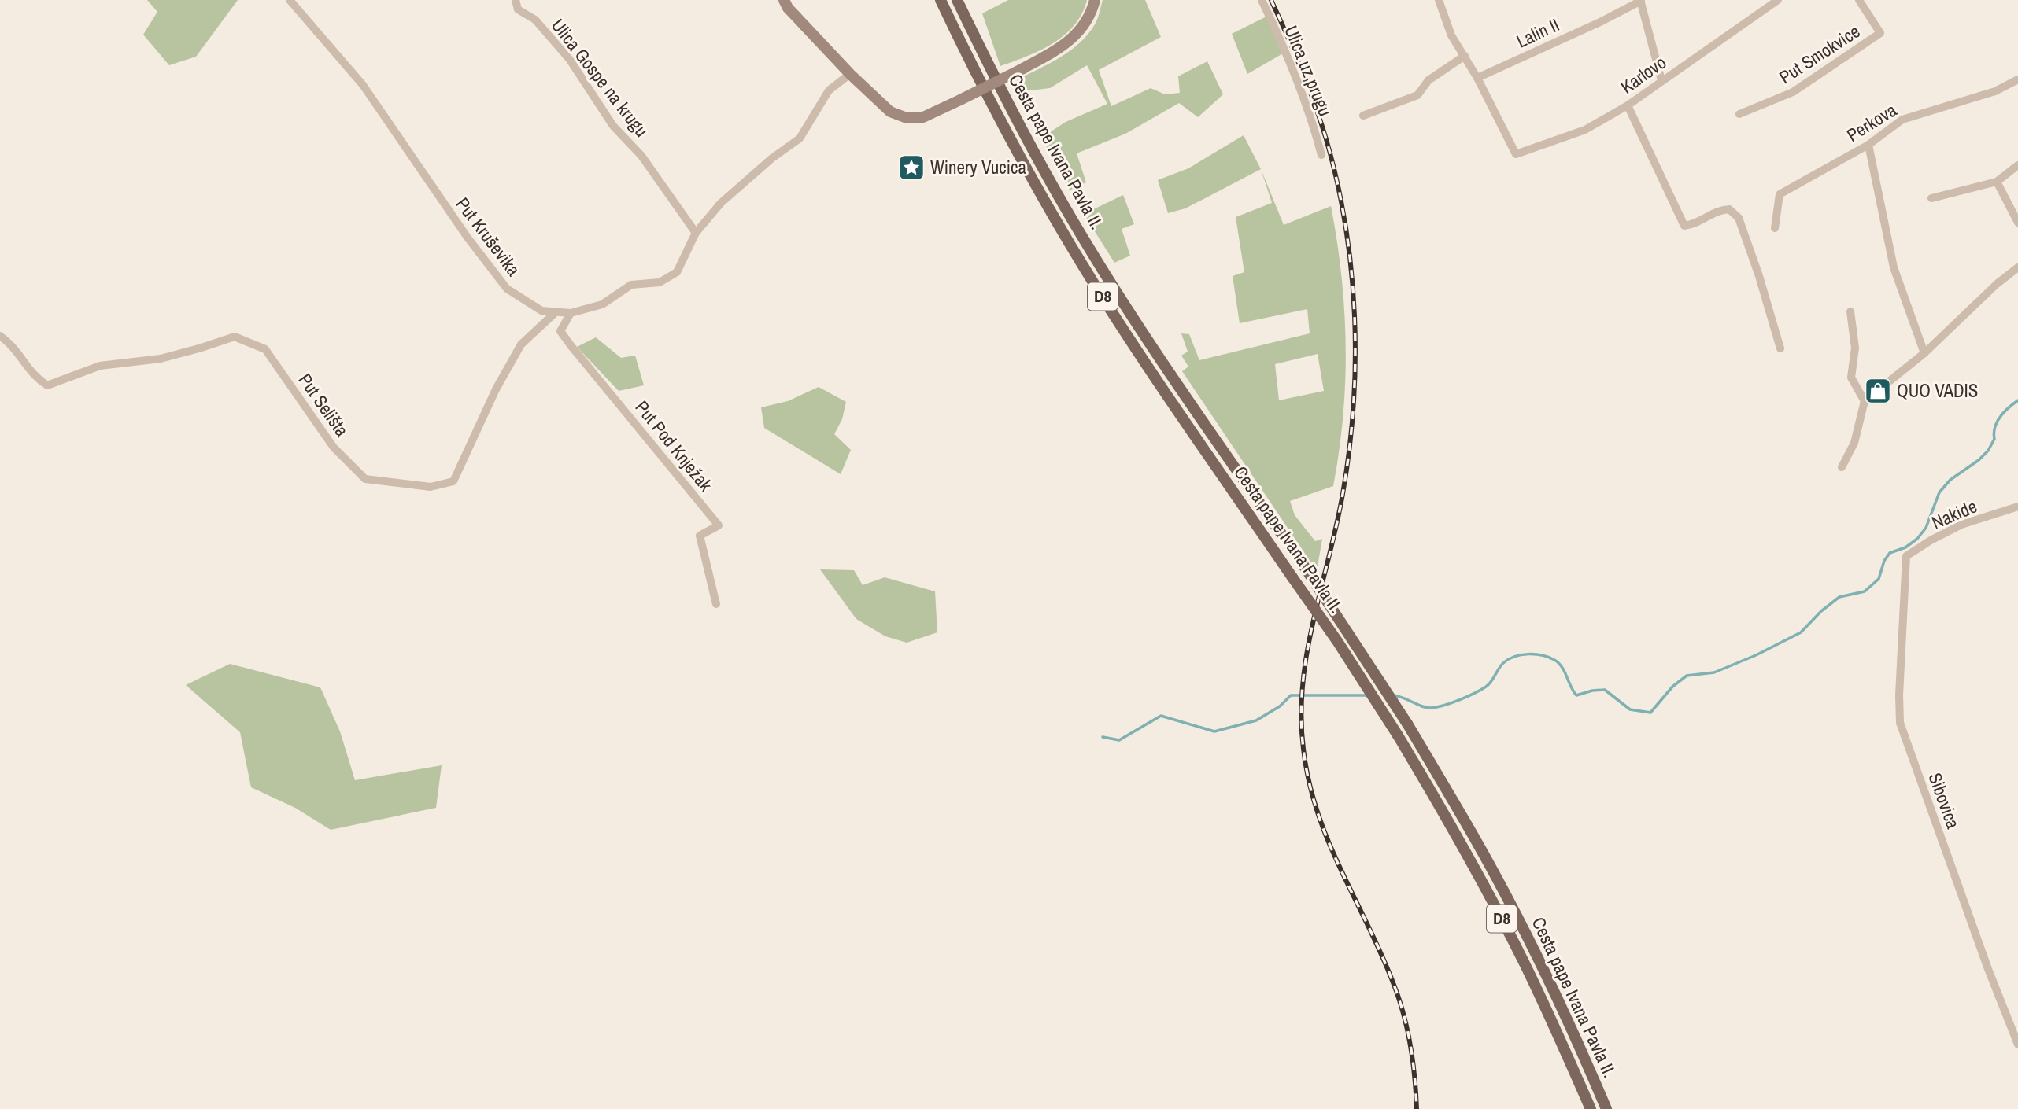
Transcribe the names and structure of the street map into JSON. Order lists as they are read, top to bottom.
{
  "streets": {
    "main road": ["Cesta pape Ivana Pavla II.", "D8"],
    "street": [
      "Lalin II",
      "Put Smokvice",
      "Ulica uz prugu",
      "Karlovo",
      "Ulica Gospe na krugu",
      "Perkova",
      "Put Kruševika",
      "Put Selišta",
      "Put Pod Knježak",
      "Nakide",
      "Sibovica"
    ]
  },
  "crossings": [
    ["Lalin II", "Karlovo"],
    ["Ulica Gospe na krugu", "Put Kruševika"],
    ["Put Kruševika", "Put Selišta"],
    ["Put Kruševika", "Put Pod Knježak"],
    ["Nakide", "Sibovica"]
  ],
  "places": {
    "place": ["Winery Vucica"],
    "shop": ["QUO VADIS"]
  }
}
